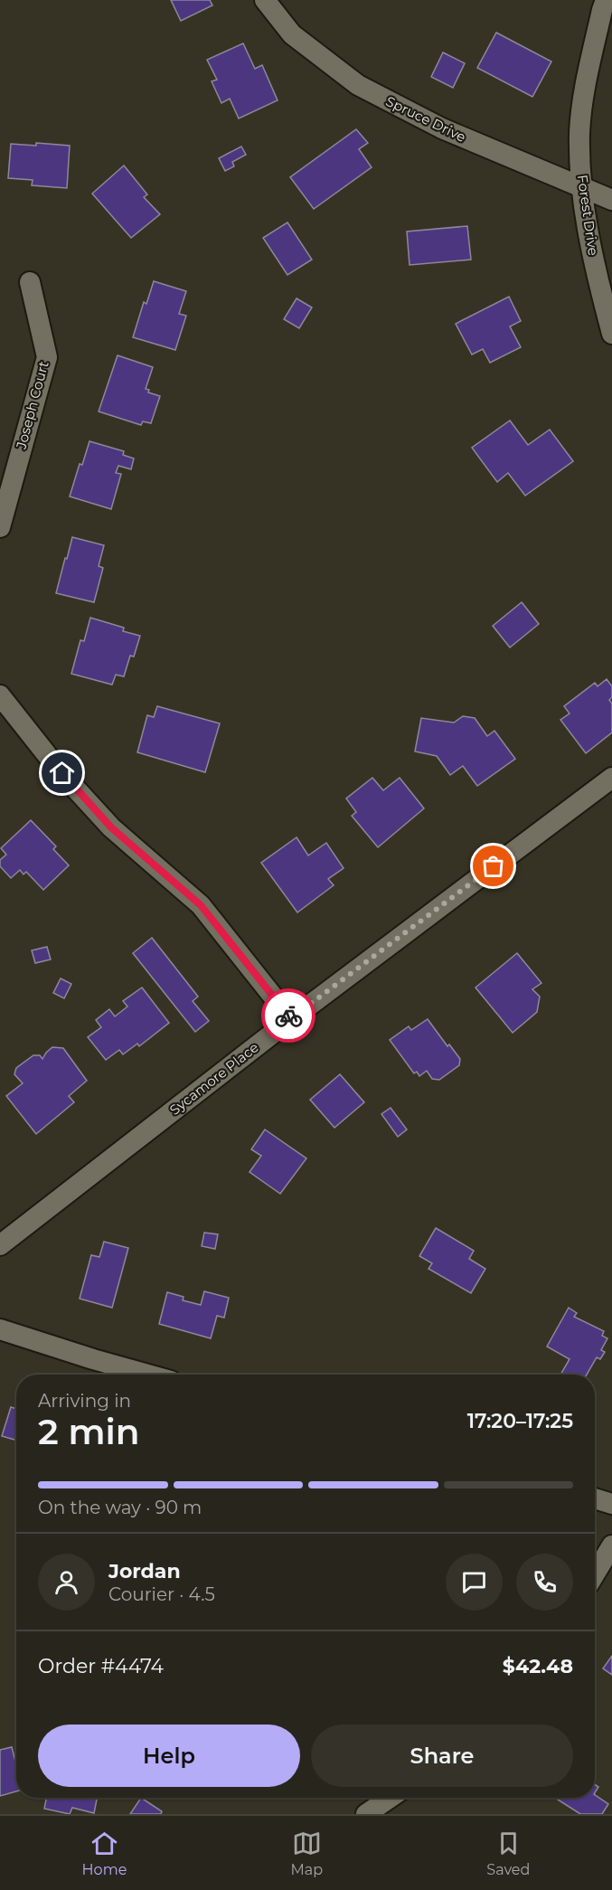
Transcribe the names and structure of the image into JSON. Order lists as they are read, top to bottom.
{
  "streets": {
    "street": [
      "Spruce Drive",
      "Forest Drive",
      "Joseph Court",
      "Sycamore Place"
    ]
  },
  "crossings": [
    ["Spruce Drive", "Forest Drive"]
  ],
  "page": {
    "heading": ["2 min", "Arriving in", "17:20–17:25"],
    "panel": [
      "Jordan",
      "Courier · 4.5",
      "Order #4474",
      "$42.48"
    ],
    "bar": "On the way · 90 m",
    "buttons": ["Help", "Share"],
    "tabs": ["Home", "Map", "Saved"]
  }
}
